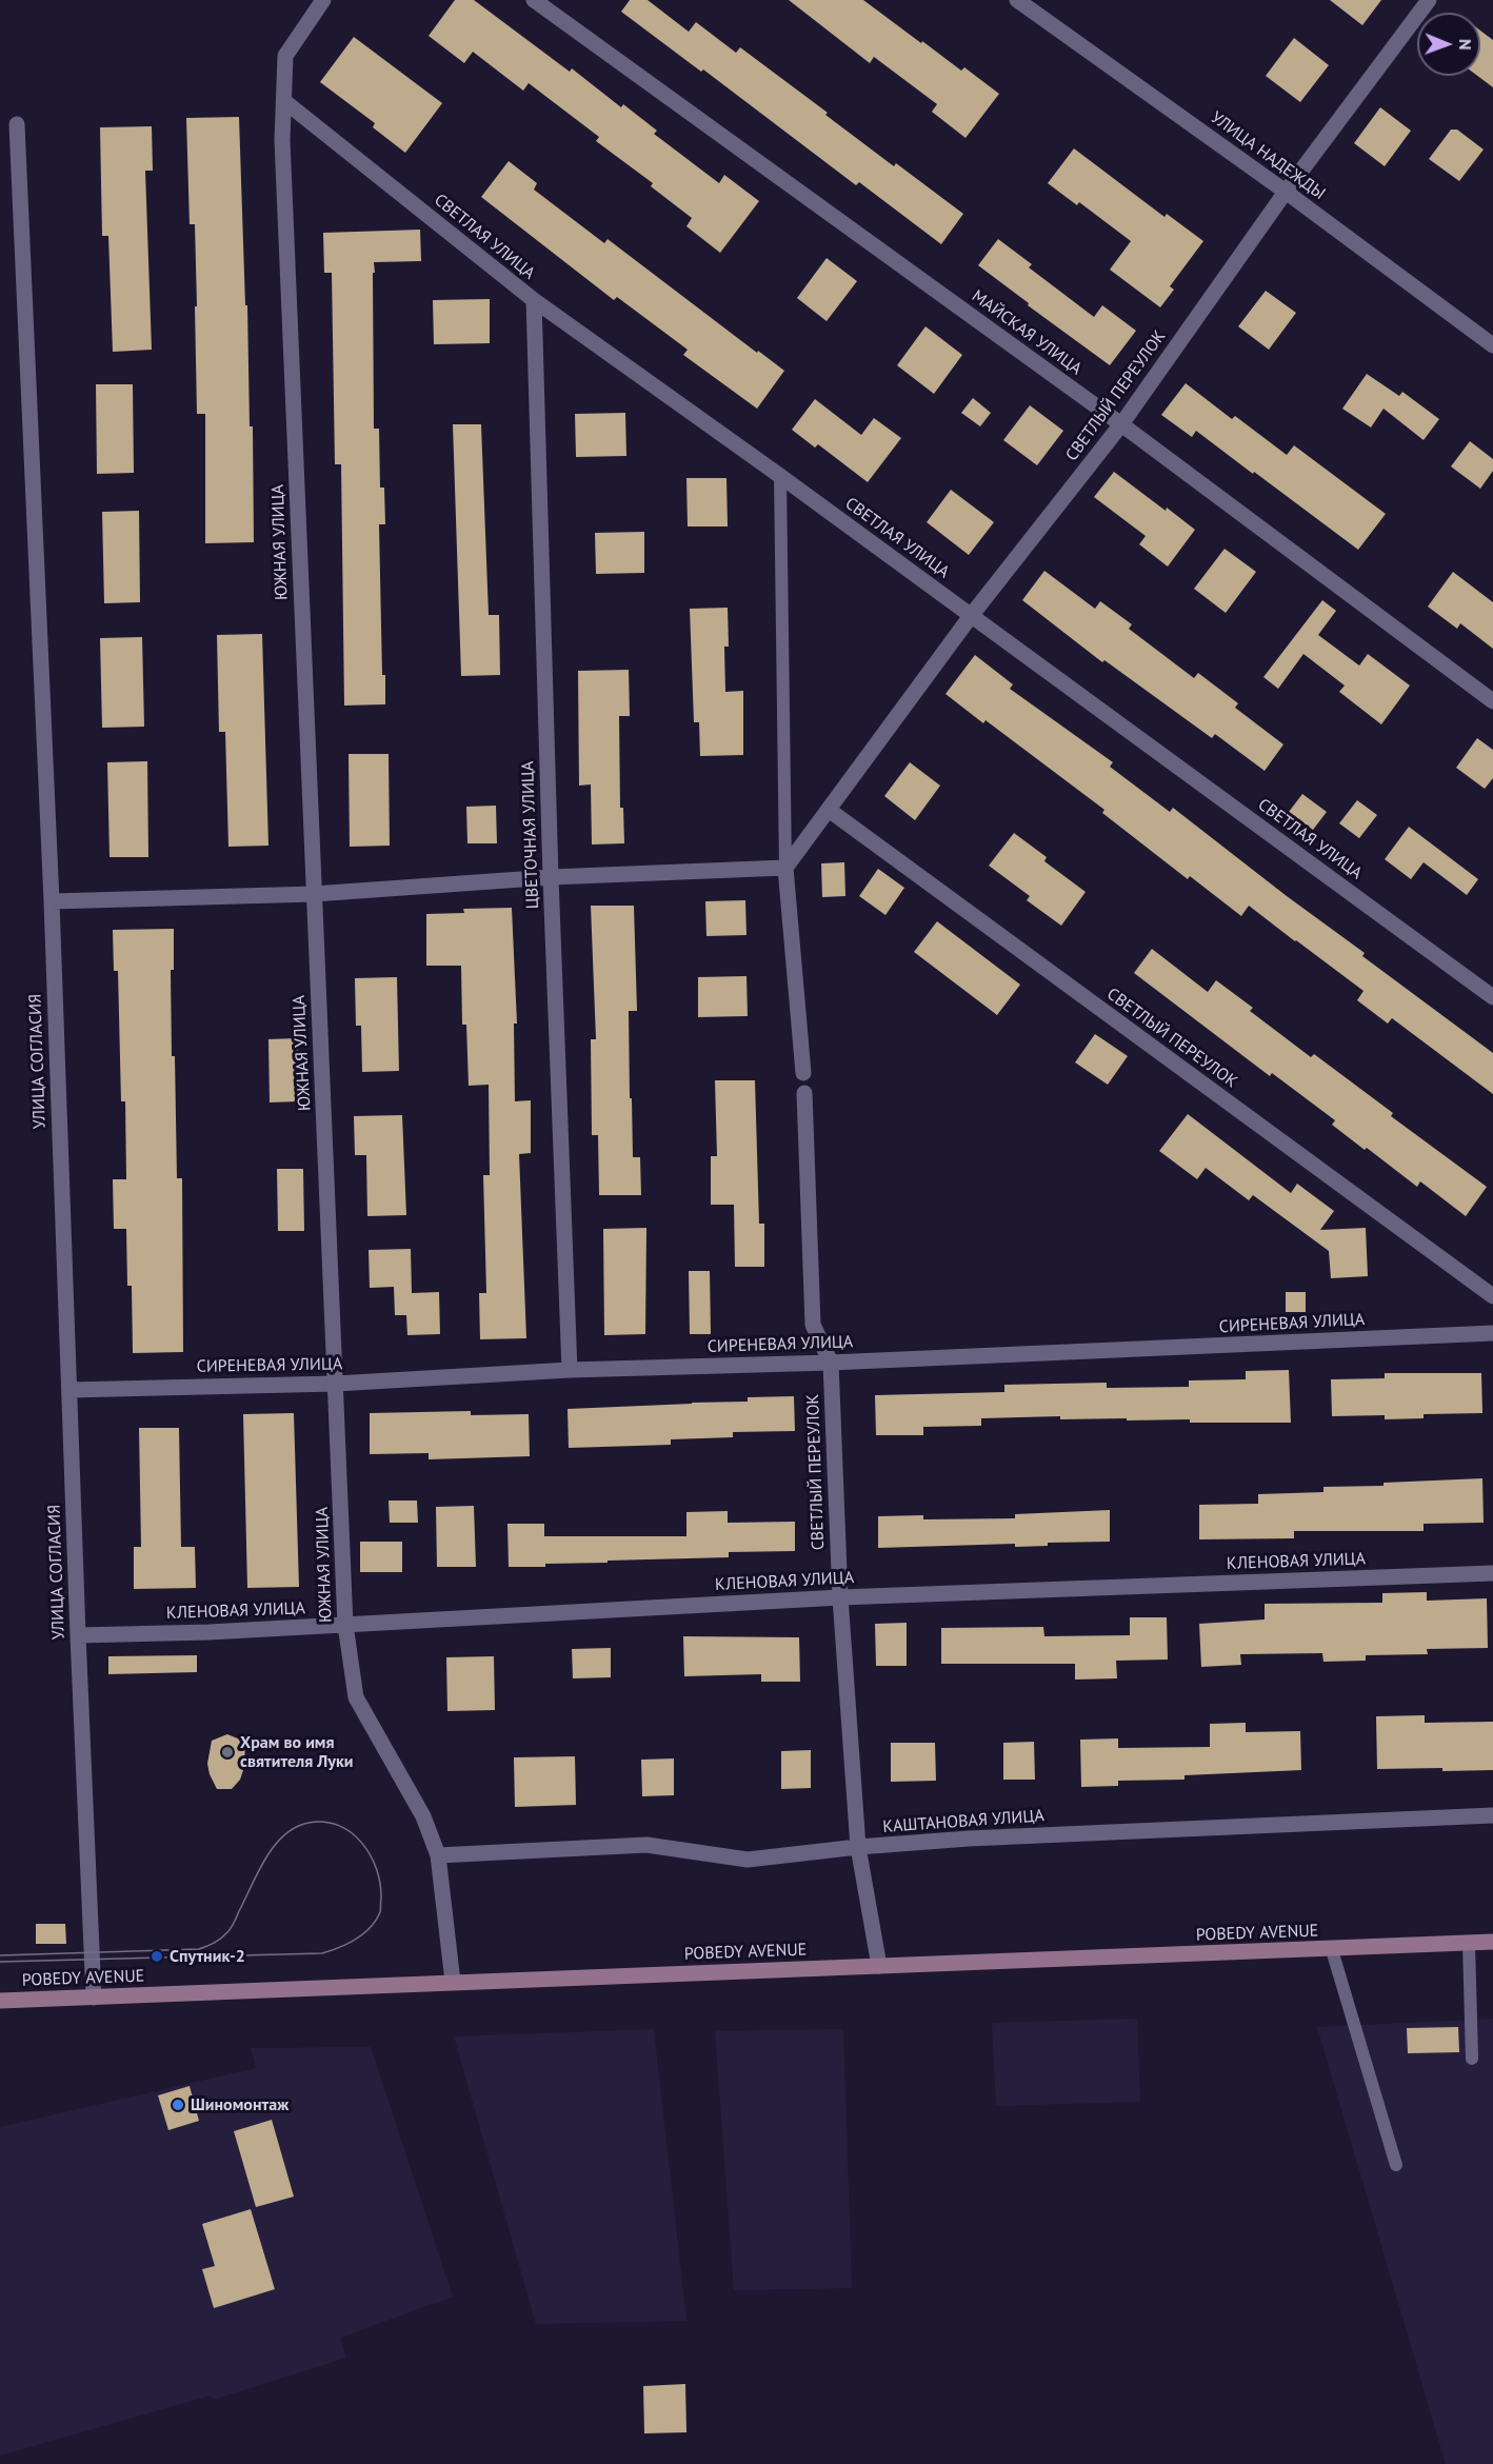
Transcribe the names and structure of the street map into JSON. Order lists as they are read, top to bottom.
{
  "streets": {
    "main road": ["POBEDY AVENUE"],
    "street": [
      "УЛИЦА НАДЕЖДЫ",
      "СВЕТЛАЯ УЛИЦА",
      "МАЙСКАЯ УЛИЦА",
      "СВЕТЛЫЙ ПЕРЕУЛОК",
      "ЮЖНАЯ УЛИЦА",
      "ЦВЕТОЧНАЯ УЛИЦА",
      "УЛИЦА СОГЛАСИЯ",
      "СИРЕНЕВАЯ УЛИЦА",
      "КЛЕНОВАЯ УЛИЦА",
      "КАШТАНОВАЯ УЛИЦА"
    ]
  },
  "crossings": [
    ["УЛИЦА НАДЕЖДЫ", "СВЕТЛЫЙ ПЕРЕУЛОК"],
    ["СВЕТЛАЯ УЛИЦА", "СВЕТЛЫЙ ПЕРЕУЛОК"],
    ["СВЕТЛАЯ УЛИЦА", "ЮЖНАЯ УЛИЦА"],
    ["СВЕТЛАЯ УЛИЦА", "ЦВЕТОЧНАЯ УЛИЦА"],
    ["МАЙСКАЯ УЛИЦА", "СВЕТЛЫЙ ПЕРЕУЛОК"],
    ["СВЕТЛЫЙ ПЕРЕУЛОК", "СИРЕНЕВАЯ УЛИЦА"],
    ["СВЕТЛЫЙ ПЕРЕУЛОК", "КЛЕНОВАЯ УЛИЦА"],
    ["СВЕТЛЫЙ ПЕРЕУЛОК", "КАШТАНОВАЯ УЛИЦА"],
    ["СВЕТЛЫЙ ПЕРЕУЛОК", "POBEDY AVENUE"],
    ["ЮЖНАЯ УЛИЦА", "СИРЕНЕВАЯ УЛИЦА"],
    ["ЮЖНАЯ УЛИЦА", "КЛЕНОВАЯ УЛИЦА"],
    ["ЮЖНАЯ УЛИЦА", "КАШТАНОВАЯ УЛИЦА"],
    ["ЮЖНАЯ УЛИЦА", "POBEDY AVENUE"],
    ["ЦВЕТОЧНАЯ УЛИЦА", "СИРЕНЕВАЯ УЛИЦА"],
    ["УЛИЦА СОГЛАСИЯ", "СИРЕНЕВАЯ УЛИЦА"],
    ["УЛИЦА СОГЛАСИЯ", "КЛЕНОВАЯ УЛИЦА"],
    ["УЛИЦА СОГЛАСИЯ", "POBEDY AVENUE"]
  ],
  "places": ["Храм во имя святителя Луки", "Спутник-2", "Шиномонтаж"],
  "north": "right"
}
